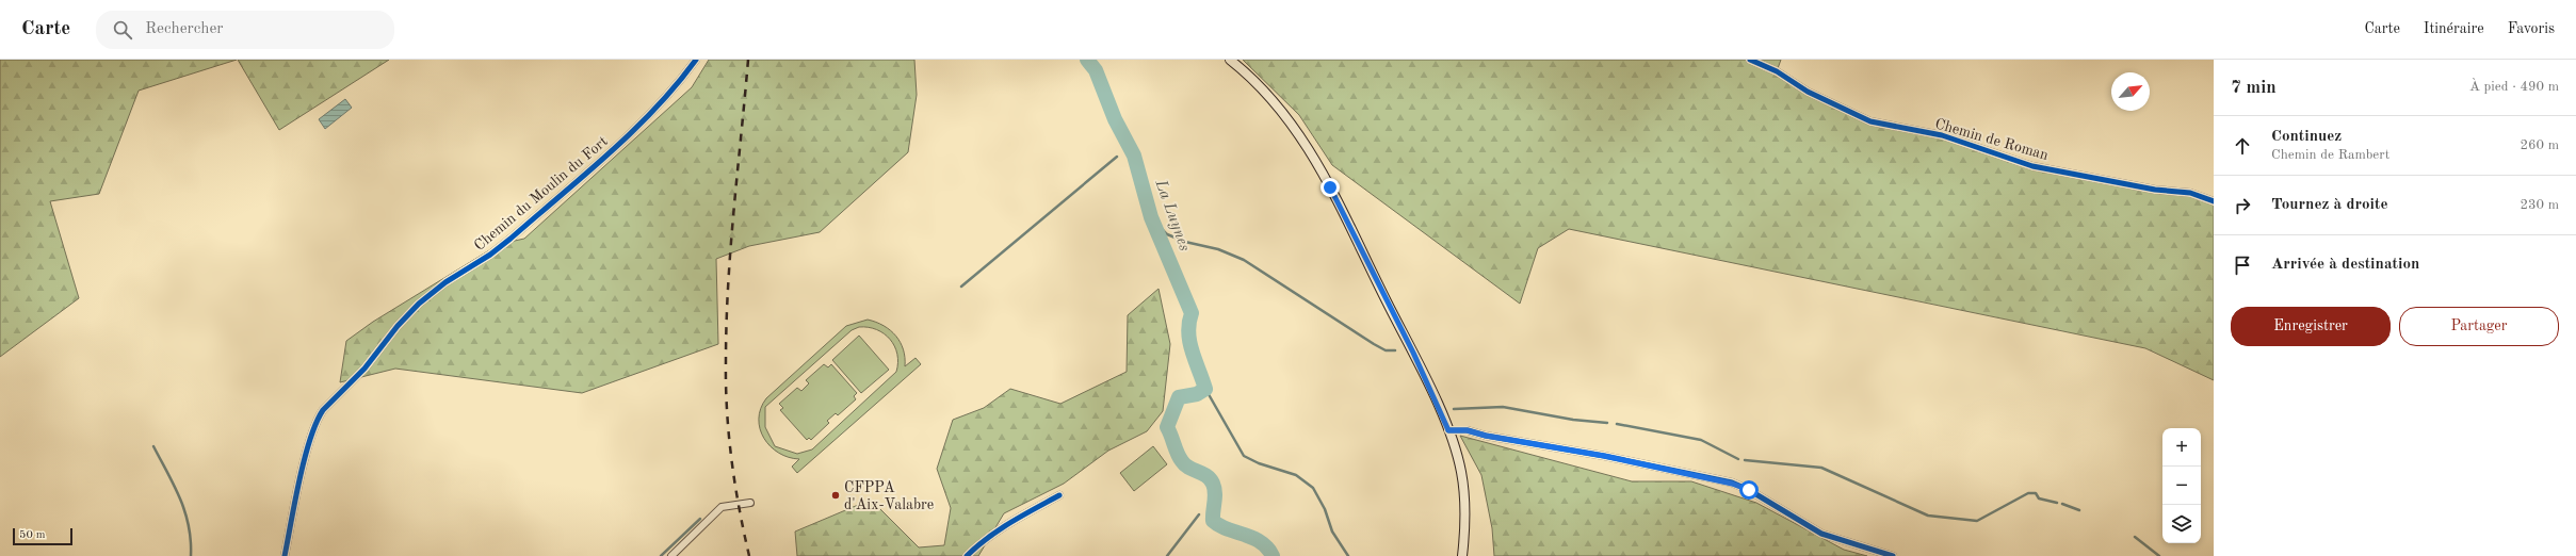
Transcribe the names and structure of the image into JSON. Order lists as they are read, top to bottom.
{
  "streets": {
    "street": ["Chemin de Roman", "Chemin du Moulin du Fort"]
  },
  "water": ["La Luynes"],
  "places": ["CFPPA d'Aix-Valabre"],
  "scale_bar": "50 m",
  "north": "top right",
  "page": {
    "header": "Carte",
    "search": "Rechercher",
    "nav": ["Carte", "Itinéraire", "Favoris"],
    "heading": ["7 min", "À pied · 490 m"],
    "list": [
      ["Continuez", "Chemin de Rambert", "260 m"],
      ["Tournez à droite", "230 m"],
      "Arrivée à destination"
    ],
    "buttons": ["Enregistrer", "Partager"],
    "map_buttons": ["+", "−"],
    "scale": "50 m"
  }
}
